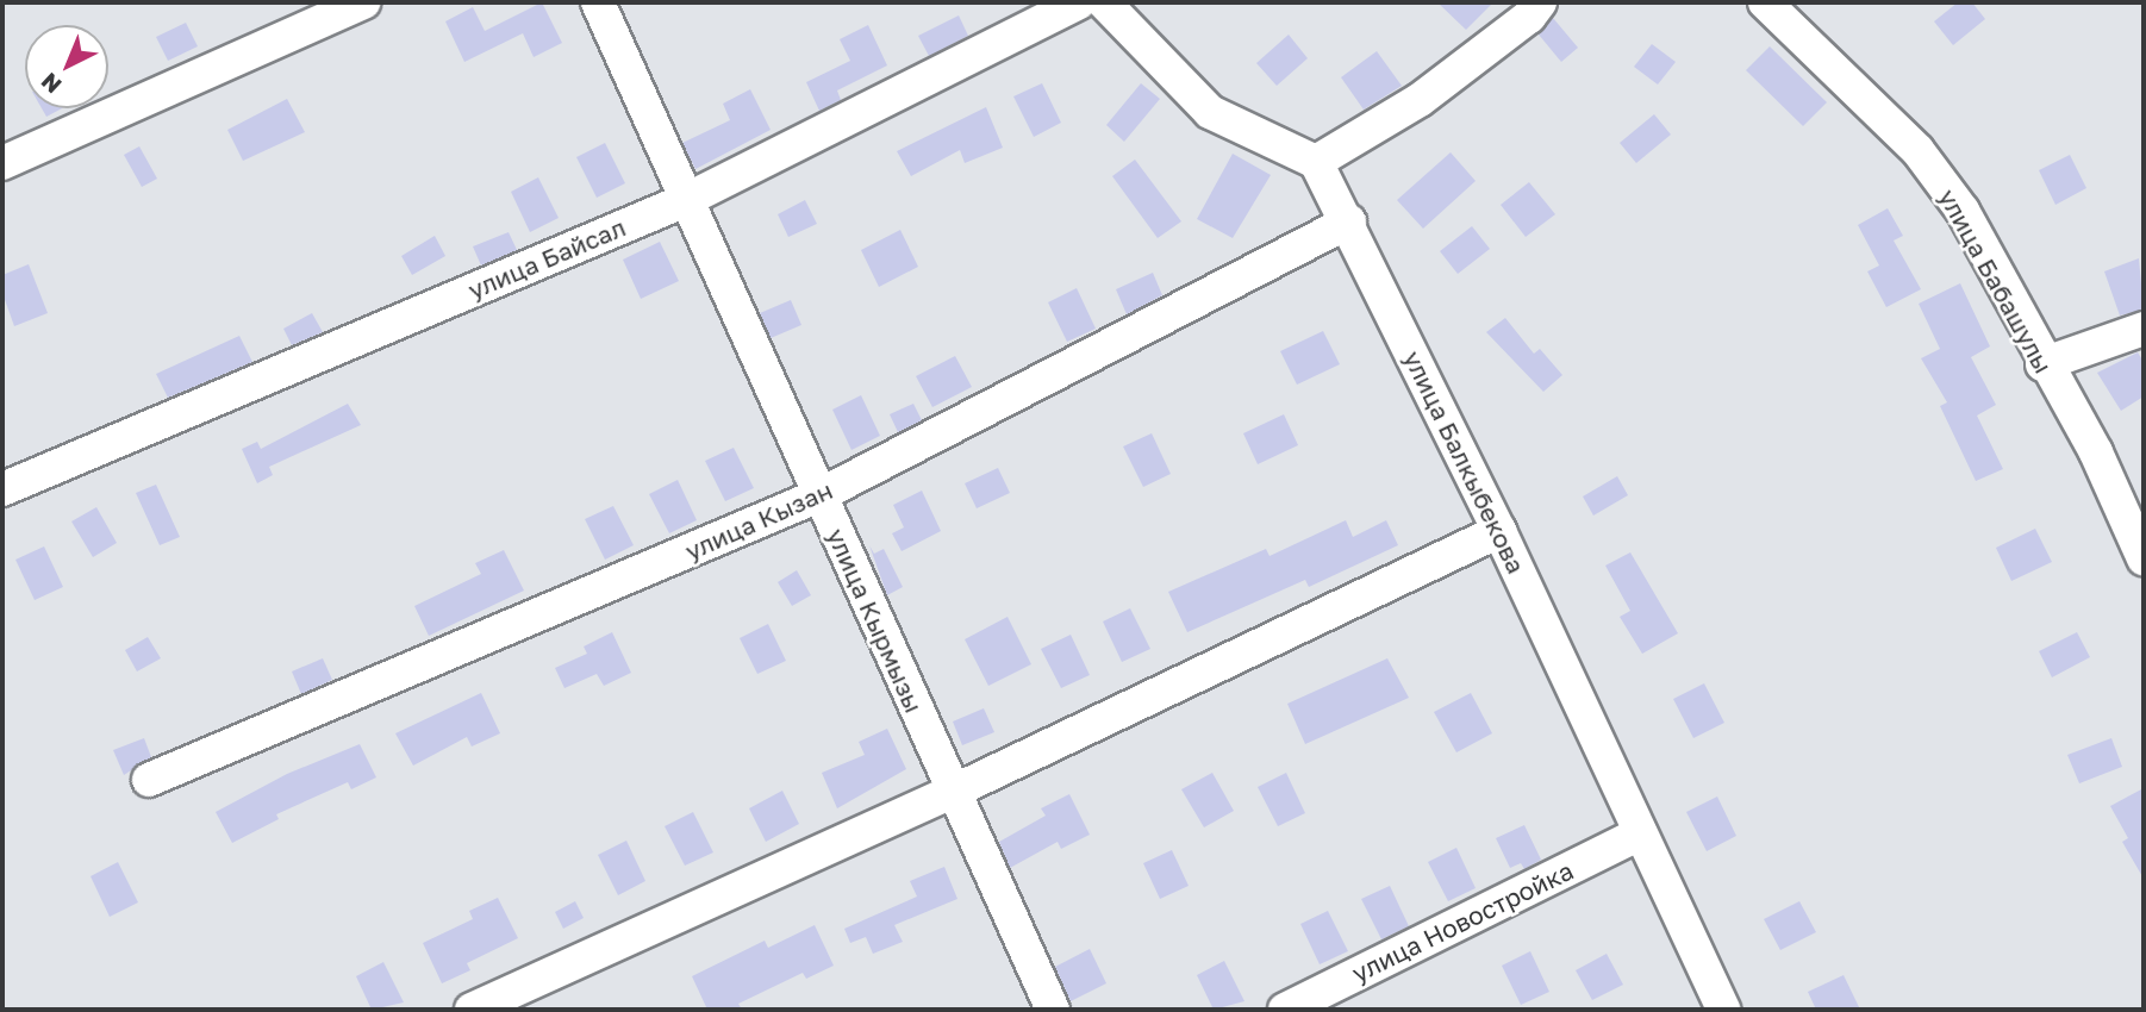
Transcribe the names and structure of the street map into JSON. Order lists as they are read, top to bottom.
{
  "streets": {
    "street": [
      "улица Байсал",
      "улица Бабашулы",
      "улица Балкыбекова",
      "улица Кызан",
      "улица Кырмызы",
      "улица Новостройка"
    ]
  },
  "crossings": [
    ["улица Байсал", "улица Кырмызы"],
    ["улица Балкыбекова", "улица Кызан"],
    ["улица Балкыбекова", "улица Новостройка"],
    ["улица Кызан", "улица Кырмызы"]
  ],
  "north": "bottom left"
}
